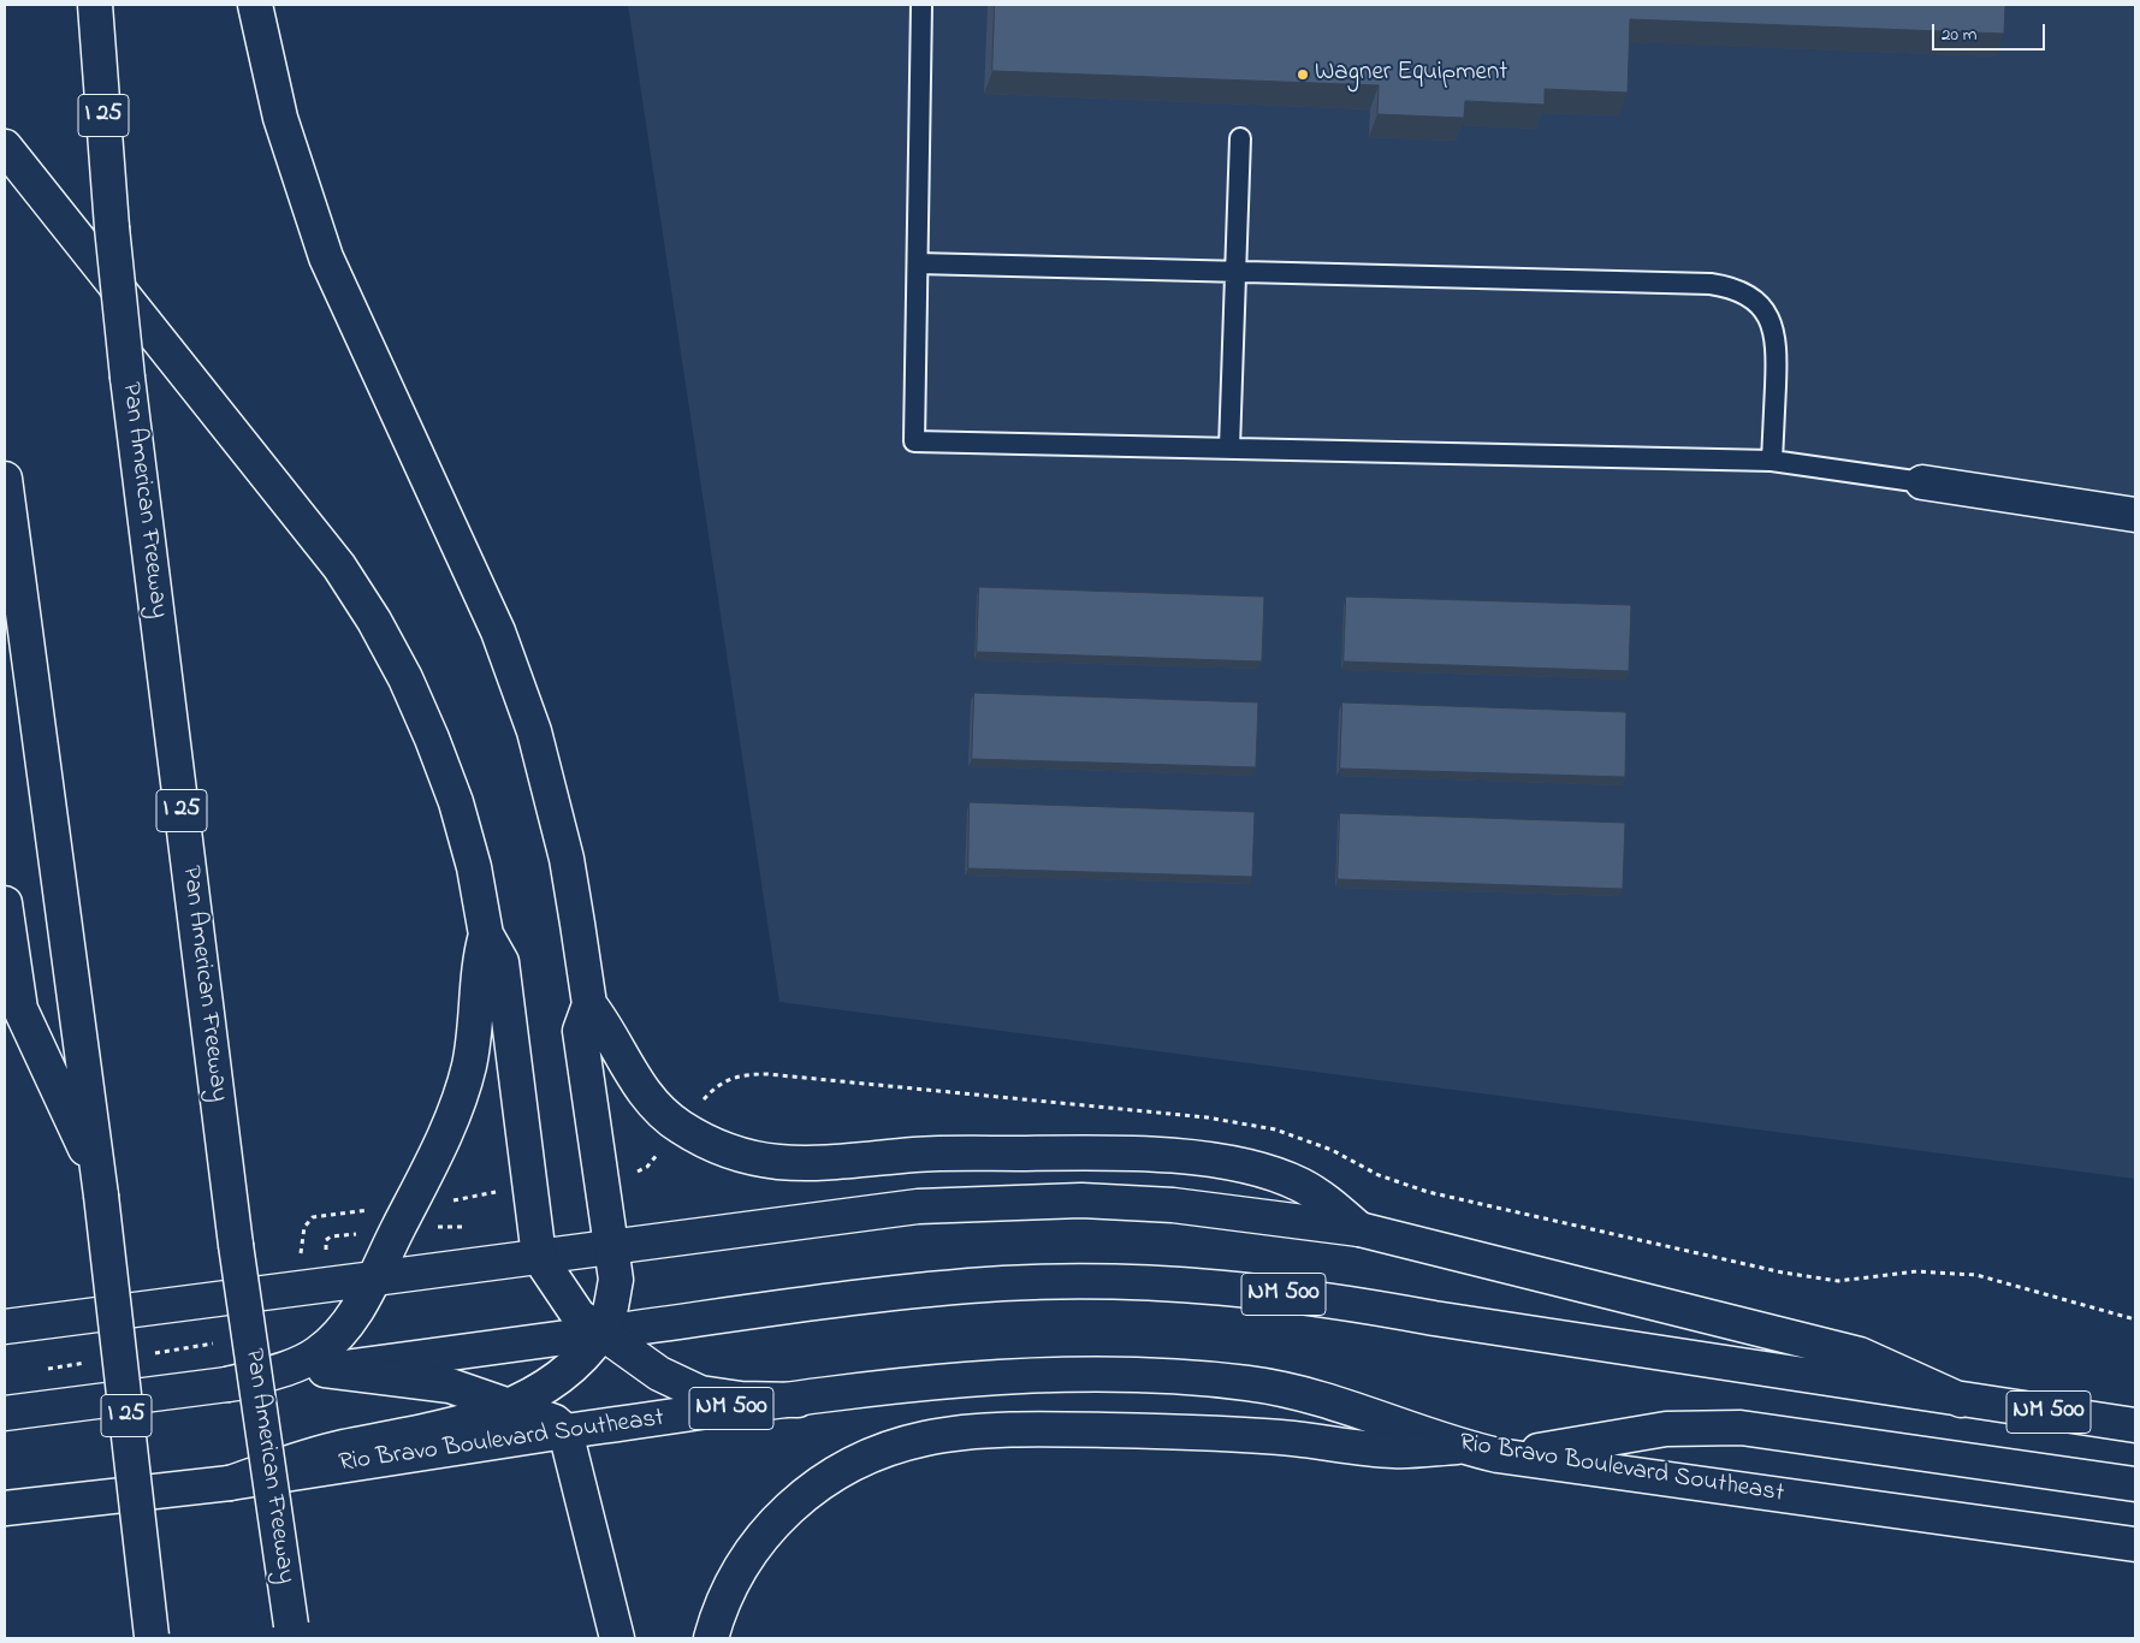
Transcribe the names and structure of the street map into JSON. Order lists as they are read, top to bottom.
{
  "streets": {
    "main road": [
      "I 25",
      "Pan American Freeway",
      "NM 500",
      "Rio Bravo Boulevard Southeast"
    ]
  },
  "places": ["Wagner Equipment"],
  "scale_bar": "20 m"
}
